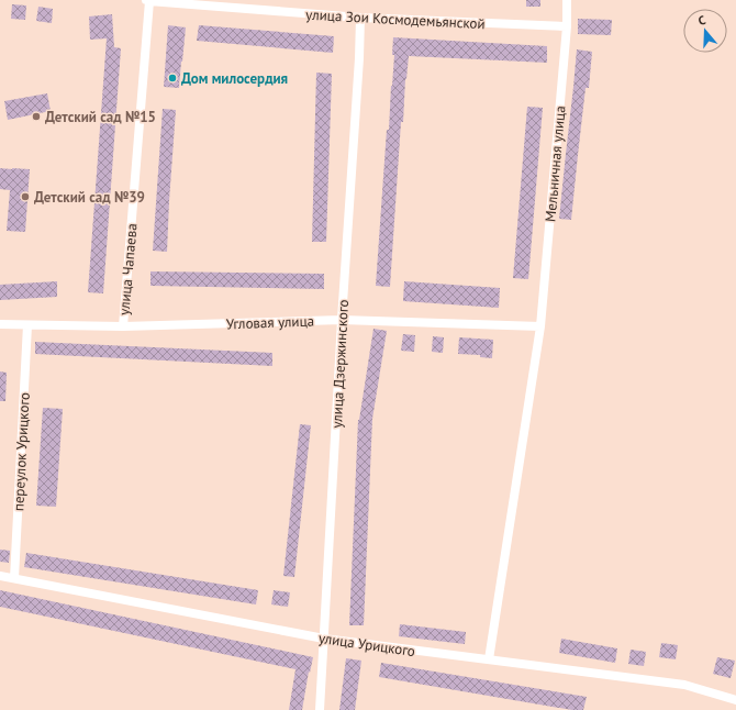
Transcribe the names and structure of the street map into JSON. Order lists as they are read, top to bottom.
{
  "streets": {
    "street": [
      "улица Зои Космодемьянской",
      "Мельничная улица",
      "улица Чапаева",
      "Угловая улица",
      "улица Дзержинского",
      "переулок Урицкого",
      "улица Урицкого"
    ]
  },
  "crossings": [
    ["улица Зои Космодемьянской", "Мельничная улица"],
    ["улица Зои Космодемьянской", "улица Чапаева"],
    ["улица Зои Космодемьянской", "улица Дзержинского"],
    ["Мельничная улица", "Угловая улица"],
    ["Мельничная улица", "улица Урицкого"],
    ["улица Чапаева", "Угловая улица"],
    ["Угловая улица", "улица Дзержинского"],
    ["Угловая улица", "переулок Урицкого"],
    ["улица Дзержинского", "улица Урицкого"],
    ["переулок Урицкого", "улица Урицкого"]
  ],
  "places": ["Дом милосердия", "Детский сад №15", "Детский сад №39"],
  "north": "top"
}
